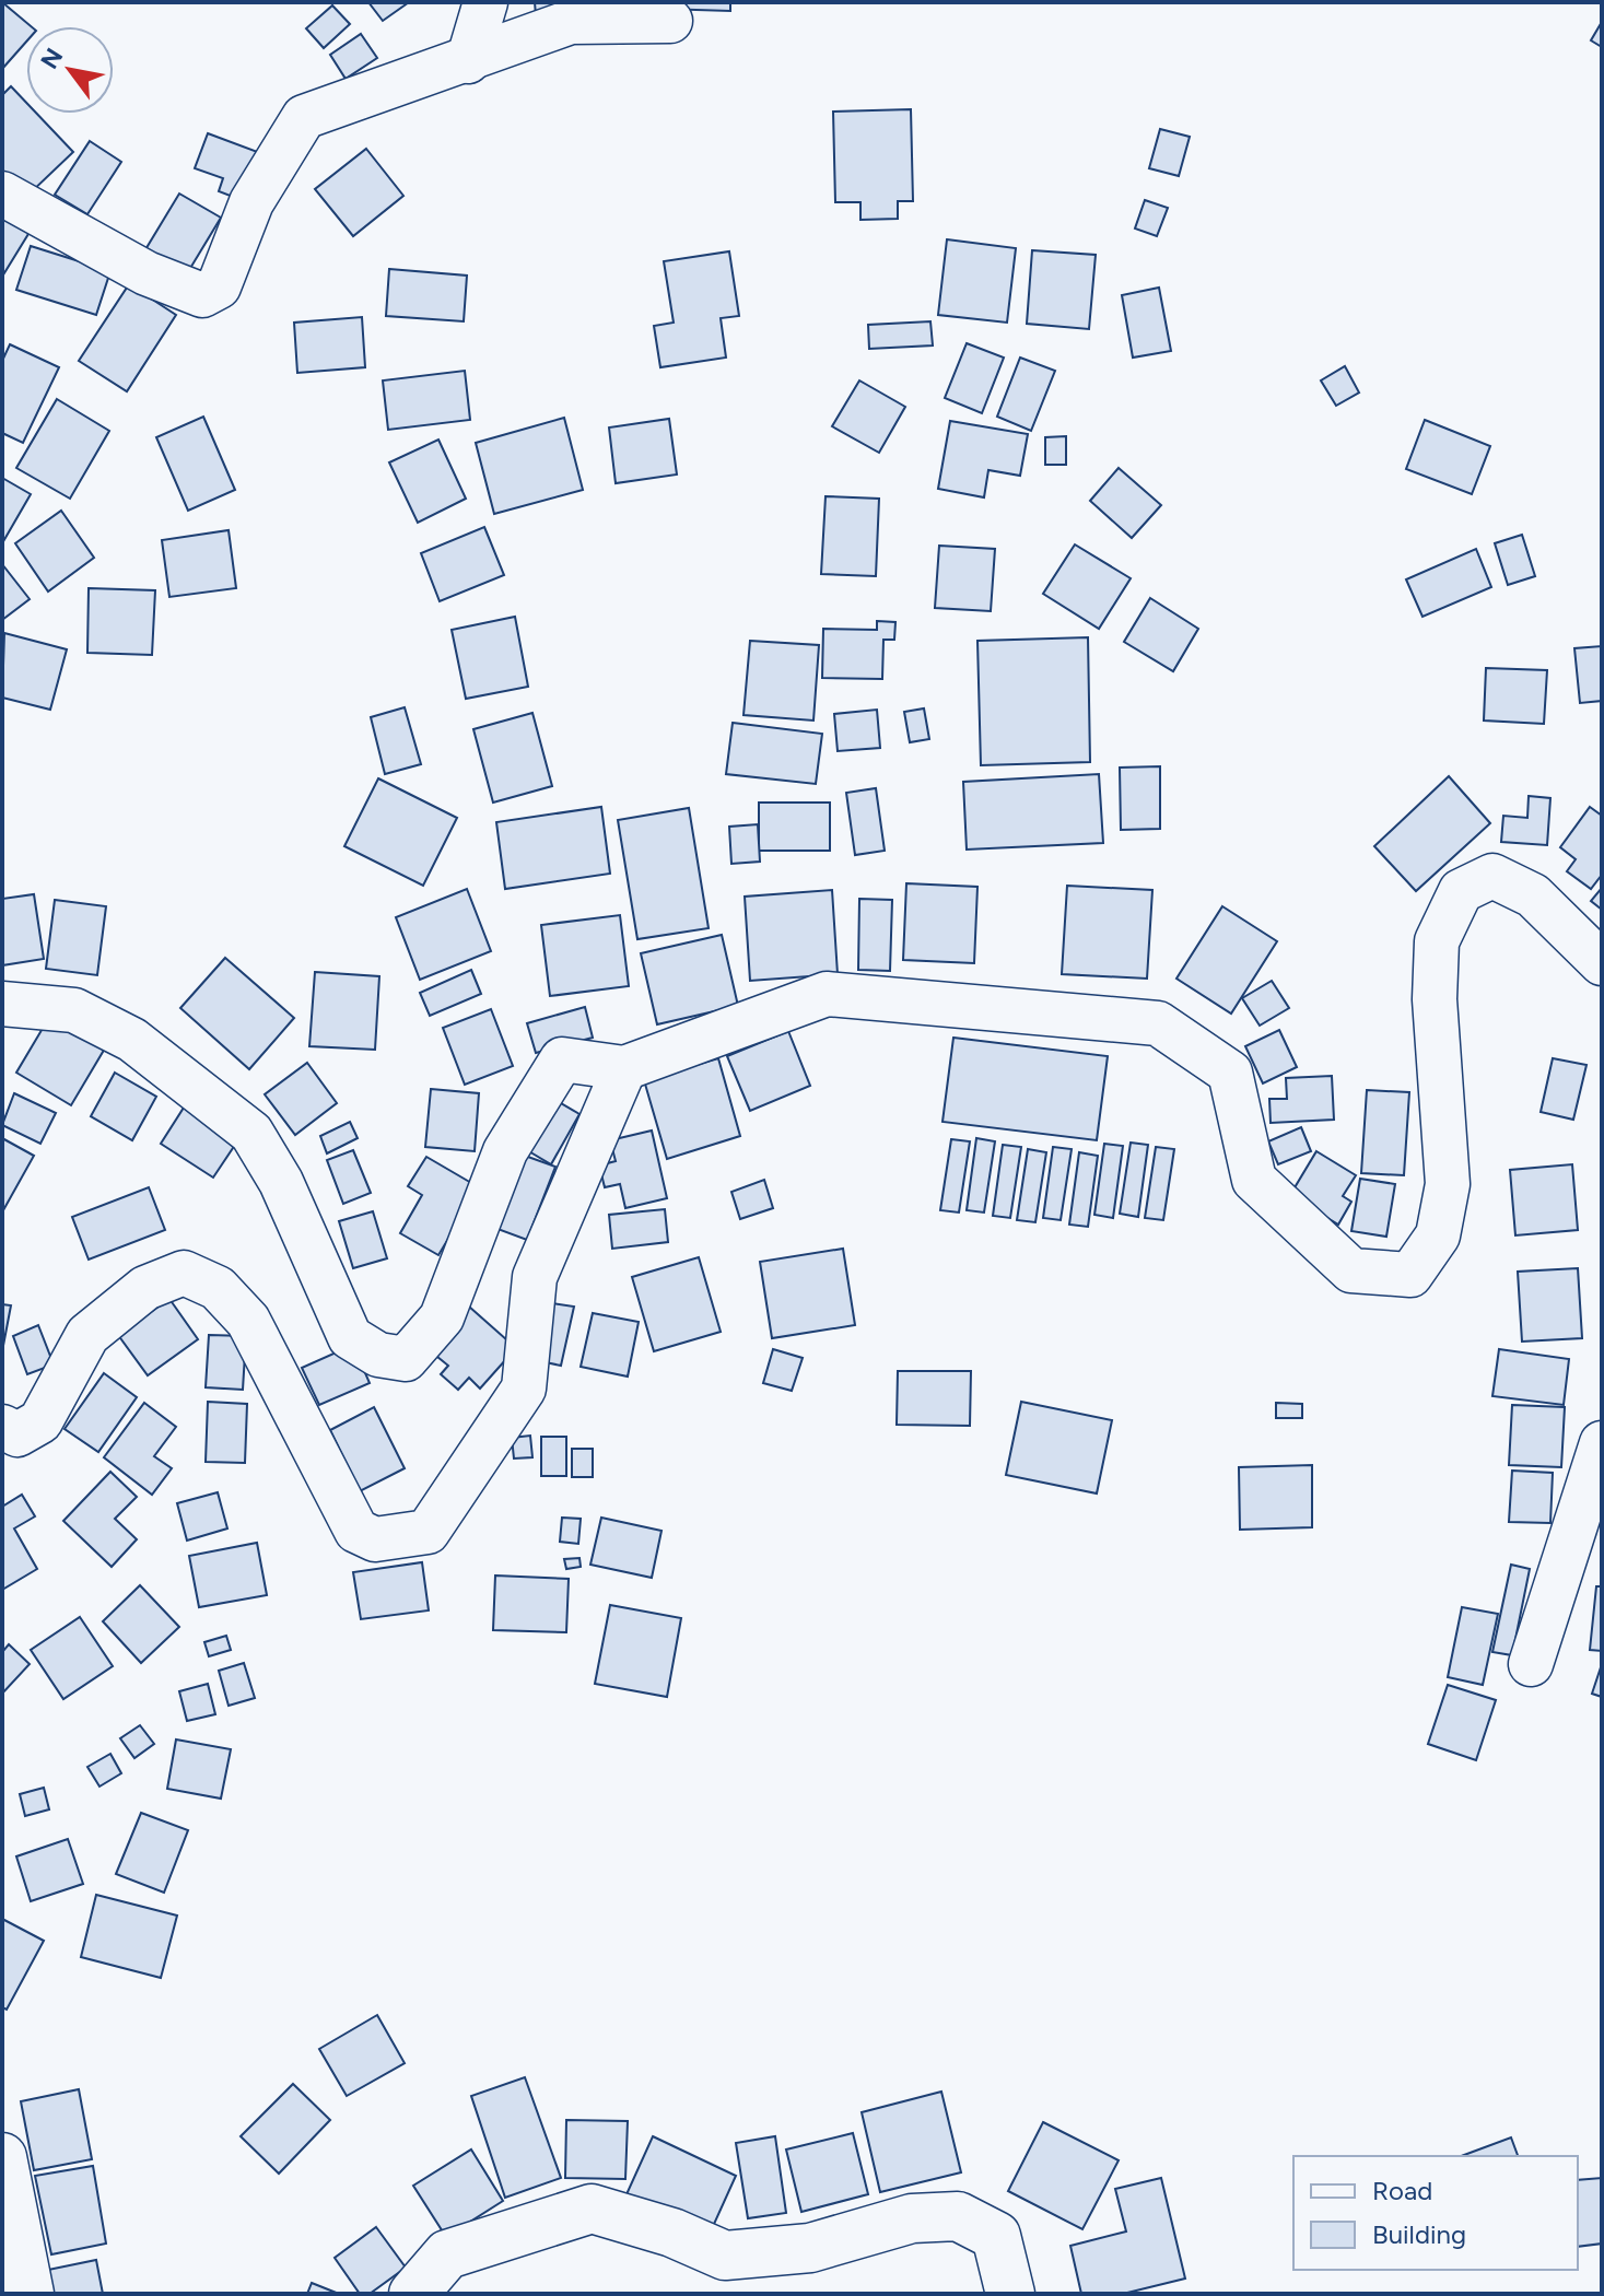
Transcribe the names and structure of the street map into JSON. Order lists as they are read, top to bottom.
{
  "legend": ["Road", "Building"],
  "north": "top left"
}
